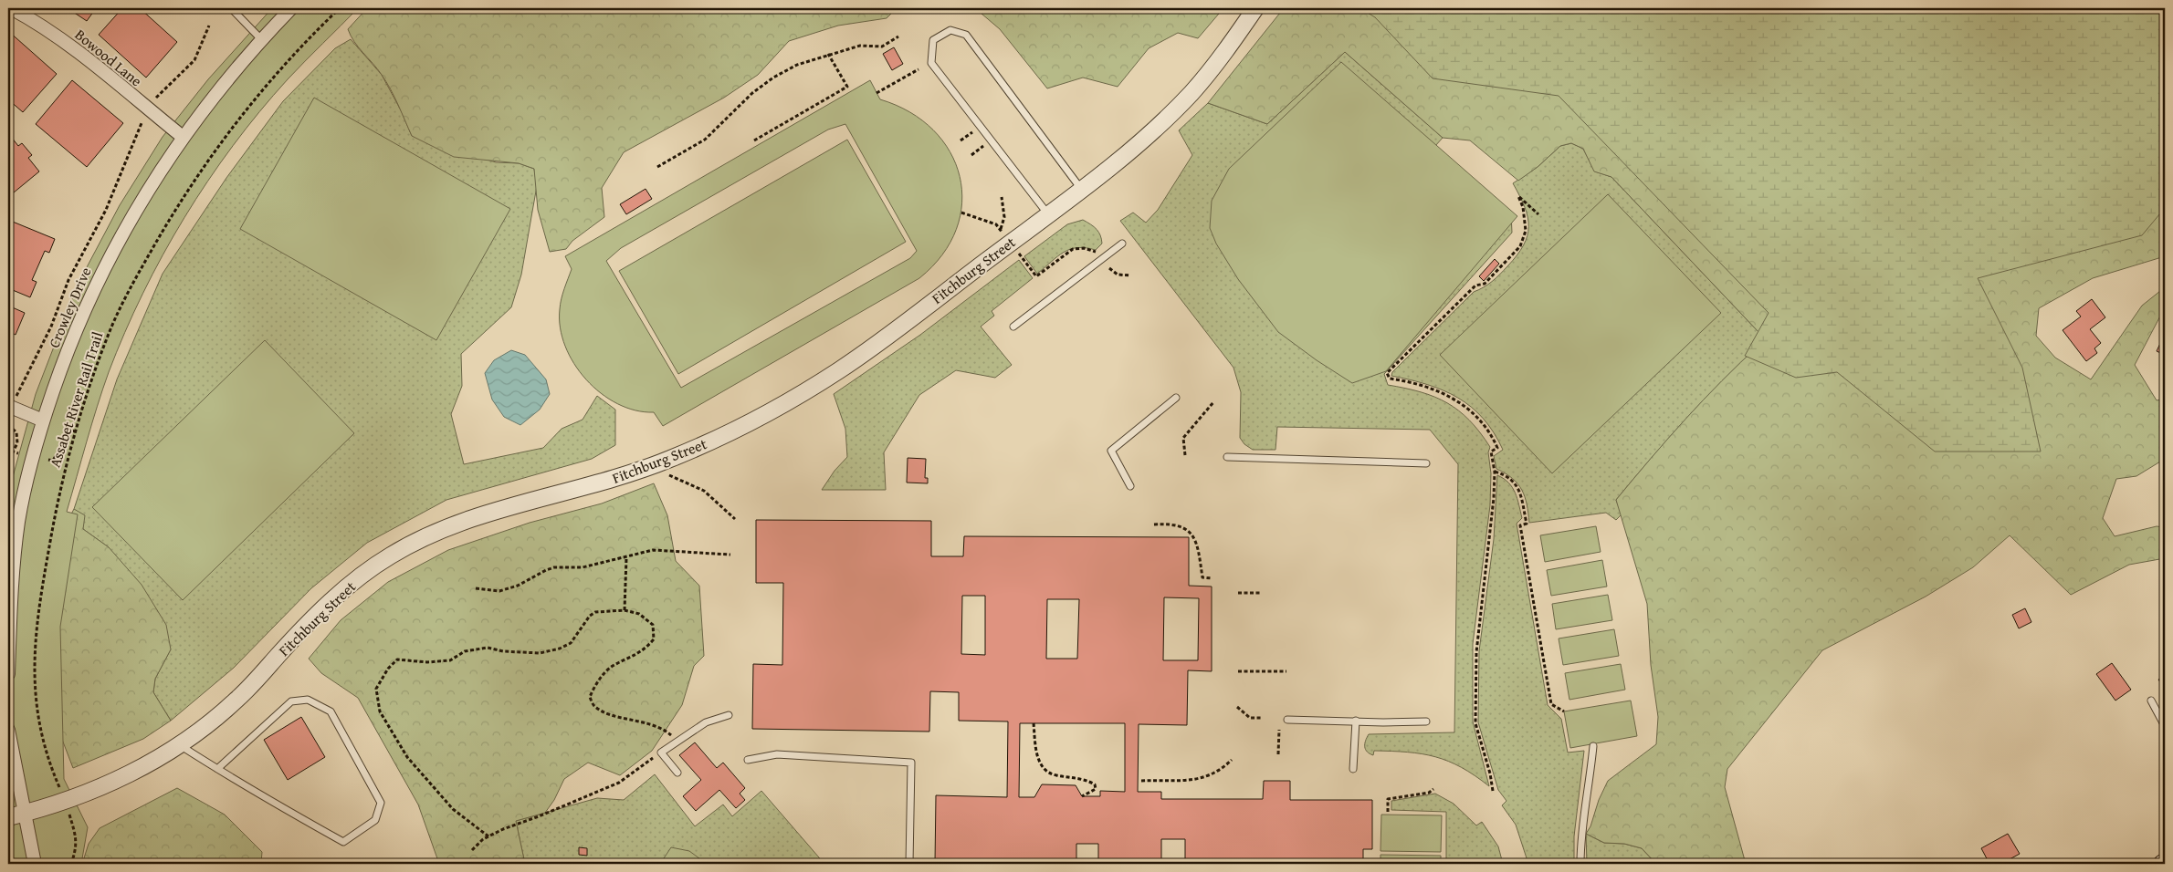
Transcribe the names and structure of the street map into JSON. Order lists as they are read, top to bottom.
{
  "streets": {
    "street": ["Bowood Lane", "Fitchburg Street", "Crowley Drive"],
    "path": ["Assabet River Rail Trail"]
  },
  "crossings": [
    ["Bowood Lane", "Crowley Drive"],
    ["Fitchburg Street", "Assabet River Rail Trail"]
  ]
}
